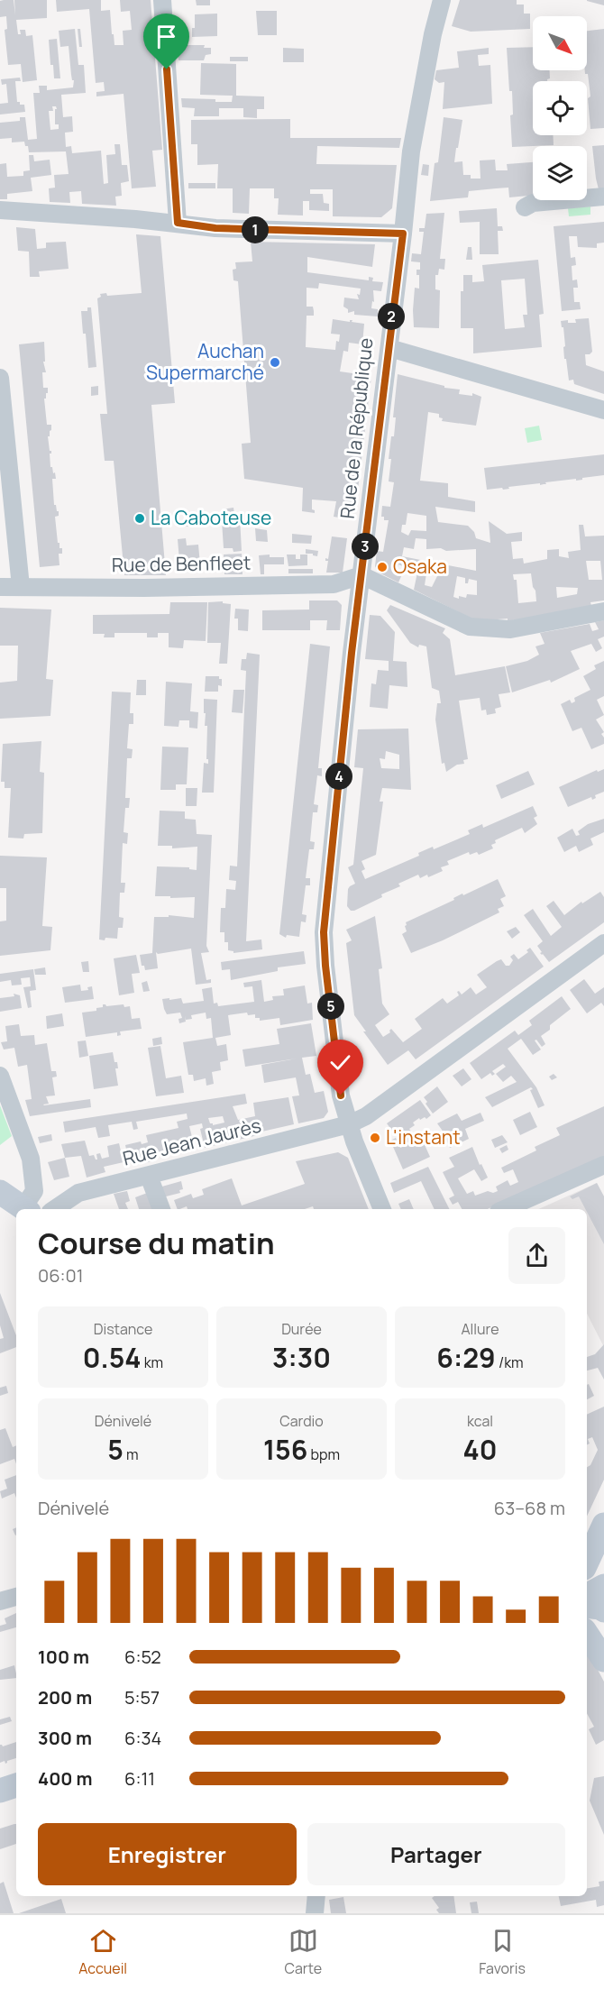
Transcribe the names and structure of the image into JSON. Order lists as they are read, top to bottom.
{
  "streets": {
    "street": ["Rue de la République", "Rue de Benfleet", "Rue Jean Jaurès"]
  },
  "crossings": [
    ["Rue de la République", "Rue de Benfleet"],
    ["Rue de la République", "Rue Jean Jaurès"]
  ],
  "places": [
    "Auchan Supermarché",
    "La Caboteuse",
    "Osaka",
    "L'instant"
  ],
  "north": "bottom right",
  "page": {
    "pins": [
      "1",
      "2",
      "3",
      "4",
      "5"
    ],
    "heading": ["Course du matin", "06:01"],
    "stats": [
      ["Distance", "0.54 km"],
      ["Durée", "3:30"],
      ["Allure", "6:29 /km"],
      ["Dénivelé", "5 m"],
      ["Cardio", "156 bpm"],
      ["kcal", "40"]
    ],
    "chart": ["Dénivelé", "63–68 m"],
    "list": [
      {
        "name": "100 m",
        "note": "6:52"
      },
      {
        "name": "200 m",
        "note": "5:57"
      },
      {
        "name": "300 m",
        "note": "6:34"
      },
      {
        "name": "400 m",
        "note": "6:11"
      }
    ],
    "buttons": ["Enregistrer", "Partager"],
    "tabs": ["Accueil", "Carte", "Favoris"]
  }
}
